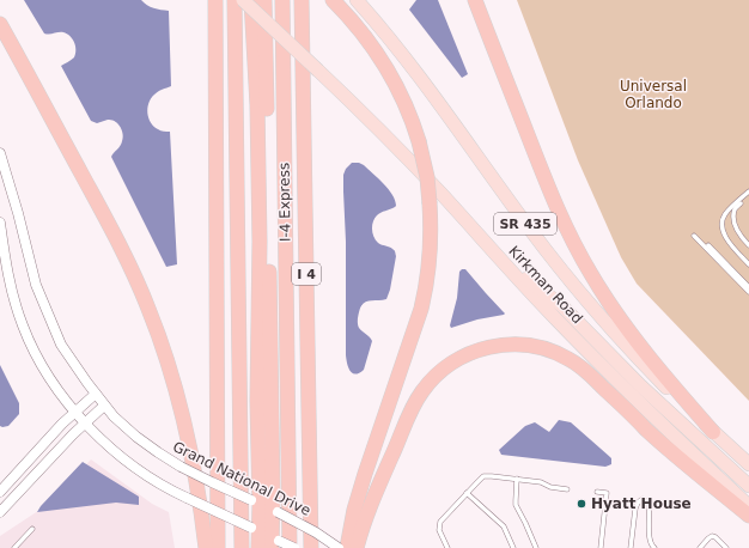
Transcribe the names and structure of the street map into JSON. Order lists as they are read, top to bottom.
{
  "streets": {
    "highway": ["I-4 Express", "I 4"],
    "main road": ["SR 435", "Kirkman Road"],
    "street": ["Grand National Drive"]
  },
  "parks": ["Universal Orlando"],
  "places": ["Hyatt House"]
}
